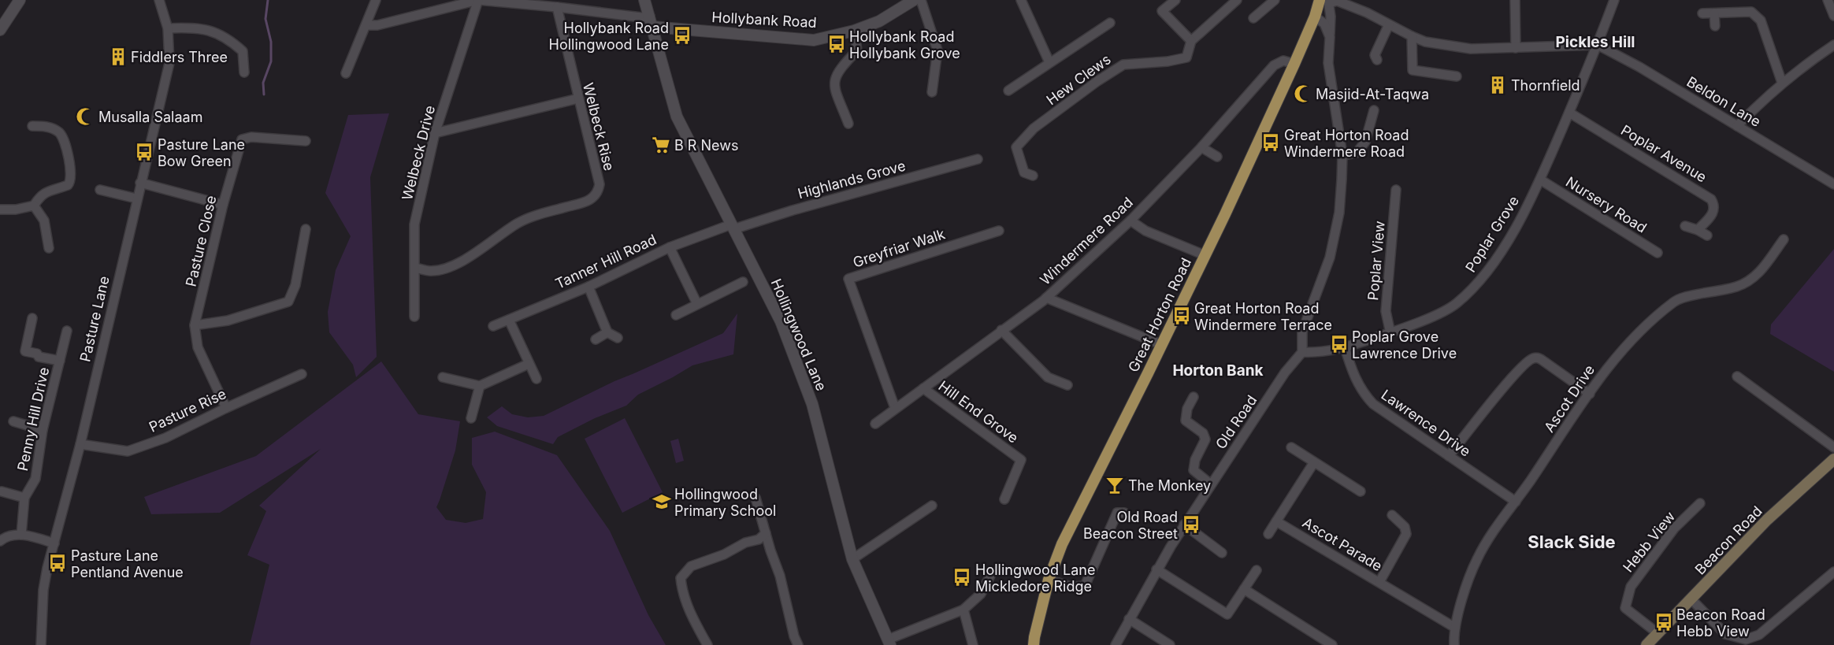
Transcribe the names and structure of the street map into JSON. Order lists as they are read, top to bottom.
{
  "streets": {
    "main road": ["Great Horton Road", "Beacon Road"],
    "street": [
      "Hollybank Road",
      "Hew Clews",
      "Beldon Lane",
      "Welbeck Rise",
      "Welbeck Drive",
      "Poplar Avenue",
      "Highlands Grove",
      "Nursery Road",
      "Poplar Grove",
      "Pasture Close",
      "Windermere Road",
      "Greyfriar Walk",
      "Poplar View",
      "Tanner Hill Road",
      "Pasture Lane",
      "Hollingwood Lane",
      "Ascot Drive",
      "Pasture Rise",
      "Hill End Grove",
      "Penny Hill Drive",
      "Old Road",
      "Lawrence Drive",
      "Hebb View",
      "Ascot Parade"
    ]
  },
  "crossings": [
    ["Hollybank Road", "Hollingwood Lane"],
    ["Beldon Lane", "Poplar Grove"],
    ["Welbeck Rise", "Welbeck Drive"],
    ["Poplar Avenue", "Poplar Grove"],
    ["Highlands Grove", "Tanner Hill Road"],
    ["Highlands Grove", "Hollingwood Lane"],
    ["Nursery Road", "Poplar Grove"],
    ["Poplar Grove", "Poplar View"],
    ["Poplar Grove", "Old Road"],
    ["Poplar Grove", "Lawrence Drive"],
    ["Pasture Close", "Pasture Rise"],
    ["Windermere Road", "Greyfriar Walk"],
    ["Windermere Road", "Great Horton Road"],
    ["Windermere Road", "Hill End Grove"],
    ["Tanner Hill Road", "Hollingwood Lane"],
    ["Pasture Lane", "Pasture Rise"],
    ["Ascot Drive", "Lawrence Drive"],
    ["Ascot Drive", "Ascot Parade"],
    ["Beacon Road", "Hebb View"]
  ],
  "districts": ["Pickles Hill", "Horton Bank", "Slack Side"],
  "places": {
    "bus stop": [
      "Hollybank Road Hollingwood Lane",
      "Hollybank Road Hollybank Grove",
      "Great Horton Road Windermere Road",
      "Pasture Lane Bow Green",
      "Great Horton Road Windermere Terrace",
      "Poplar Grove Lawrence Drive",
      "Old Road Beacon Street",
      "Pasture Lane Pentland Avenue",
      "Hollingwood Lane Mickledore Ridge",
      "Beacon Road Hebb View"
    ],
    "building": ["Fiddlers Three", "Thornfield"],
    "mosque": ["Masjid-At-Taqwa", "Musalla Salaam"],
    "supermarket": ["B R News"],
    "bar": ["The Monkey"],
    "school or university": ["Hollingwood Primary School"]
  }
}
